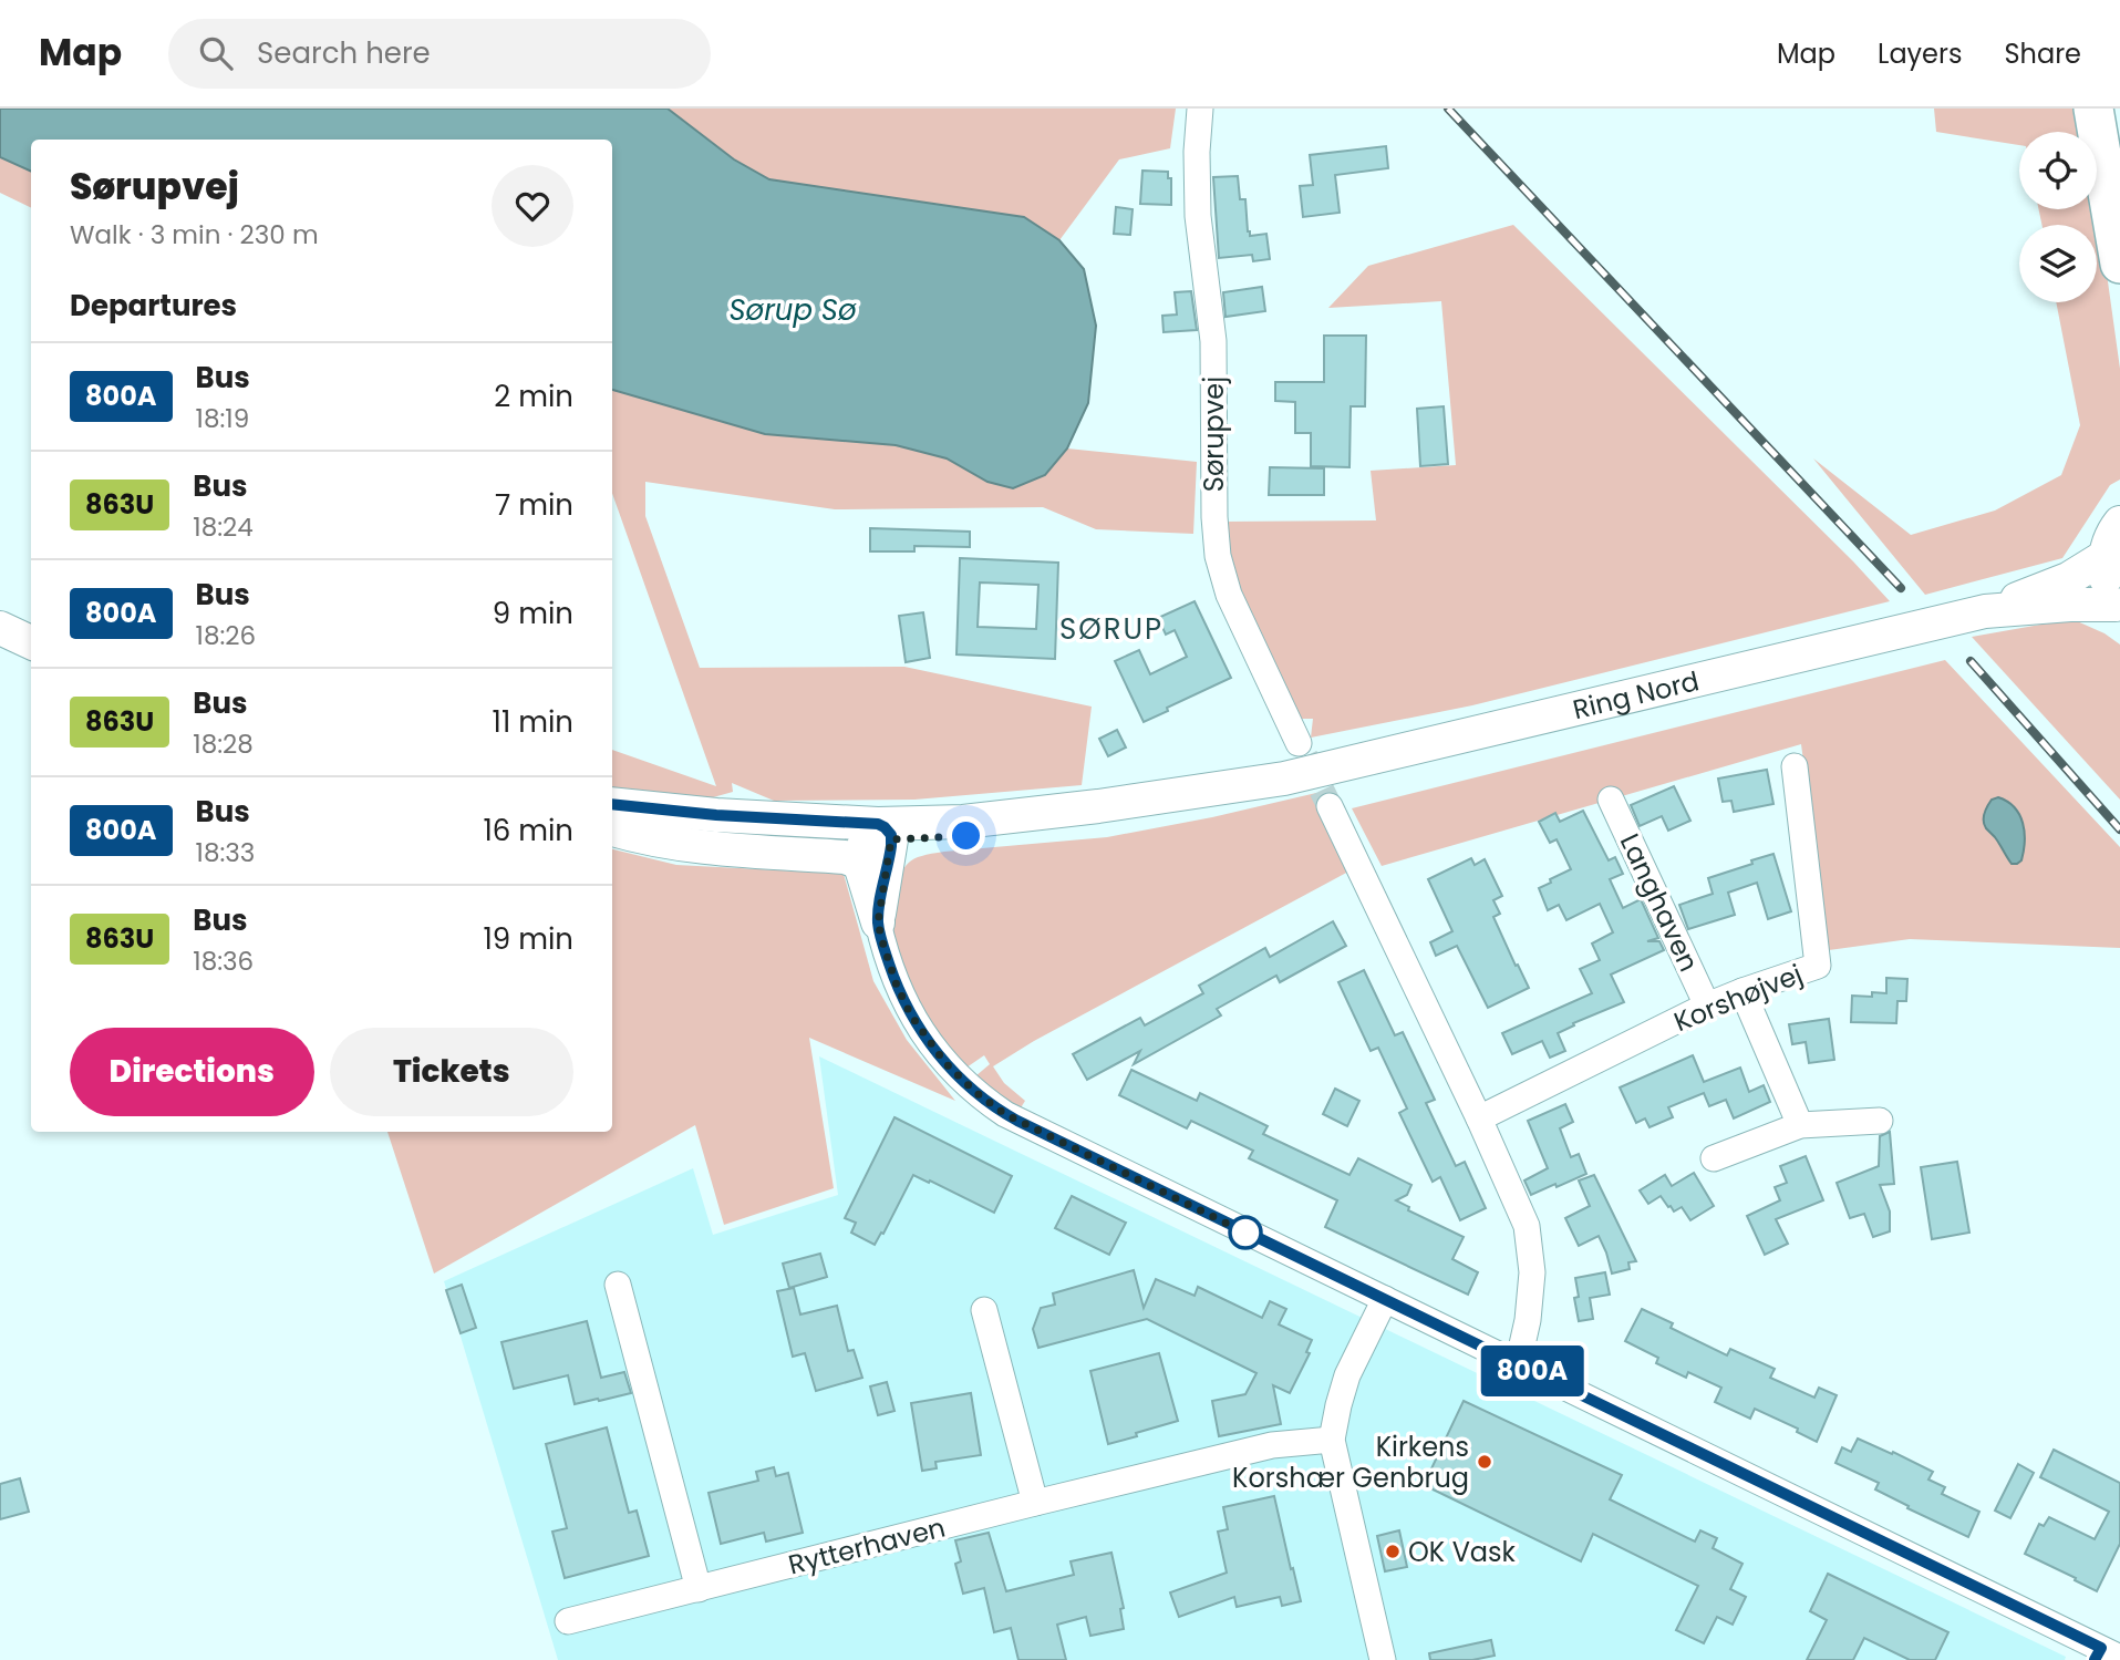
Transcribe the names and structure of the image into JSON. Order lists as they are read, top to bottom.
{
  "streets": {
    "main road": ["Ring Nord"],
    "street": [
      "Sørupvej",
      "Langhaven",
      "Korshøjvej",
      "Rytterhaven"
    ]
  },
  "crossings": [
    ["Langhaven", "Korshøjvej"]
  ],
  "districts": ["SØRUP"],
  "water": ["Sørup Sø"],
  "places": ["Kirkens Korshær Genbrug", "OK Vask"],
  "lines": ["bus line 800A"],
  "page": {
    "header": "Map",
    "search": "Search here",
    "nav": ["Map", "Layers", "Share"],
    "on_map": "800A",
    "heading": [
      ["Sørupvej", "Walk · 3 min · 230 m"],
      "Departures"
    ],
    "list": [
      {
        "mark": "800A",
        "name": "Bus",
        "note": "18:19",
        "value": "2 min"
      },
      {
        "mark": "863U",
        "name": "Bus",
        "note": "18:24",
        "value": "7 min"
      },
      {
        "mark": "800A",
        "name": "Bus",
        "note": "18:26",
        "value": "9 min"
      },
      {
        "mark": "863U",
        "name": "Bus",
        "note": "18:28",
        "value": "11 min"
      },
      {
        "mark": "800A",
        "name": "Bus",
        "note": "18:33",
        "value": "16 min"
      },
      {
        "mark": "863U",
        "name": "Bus",
        "note": "18:36",
        "value": "19 min"
      }
    ],
    "buttons": ["Directions", "Tickets"]
  }
}
